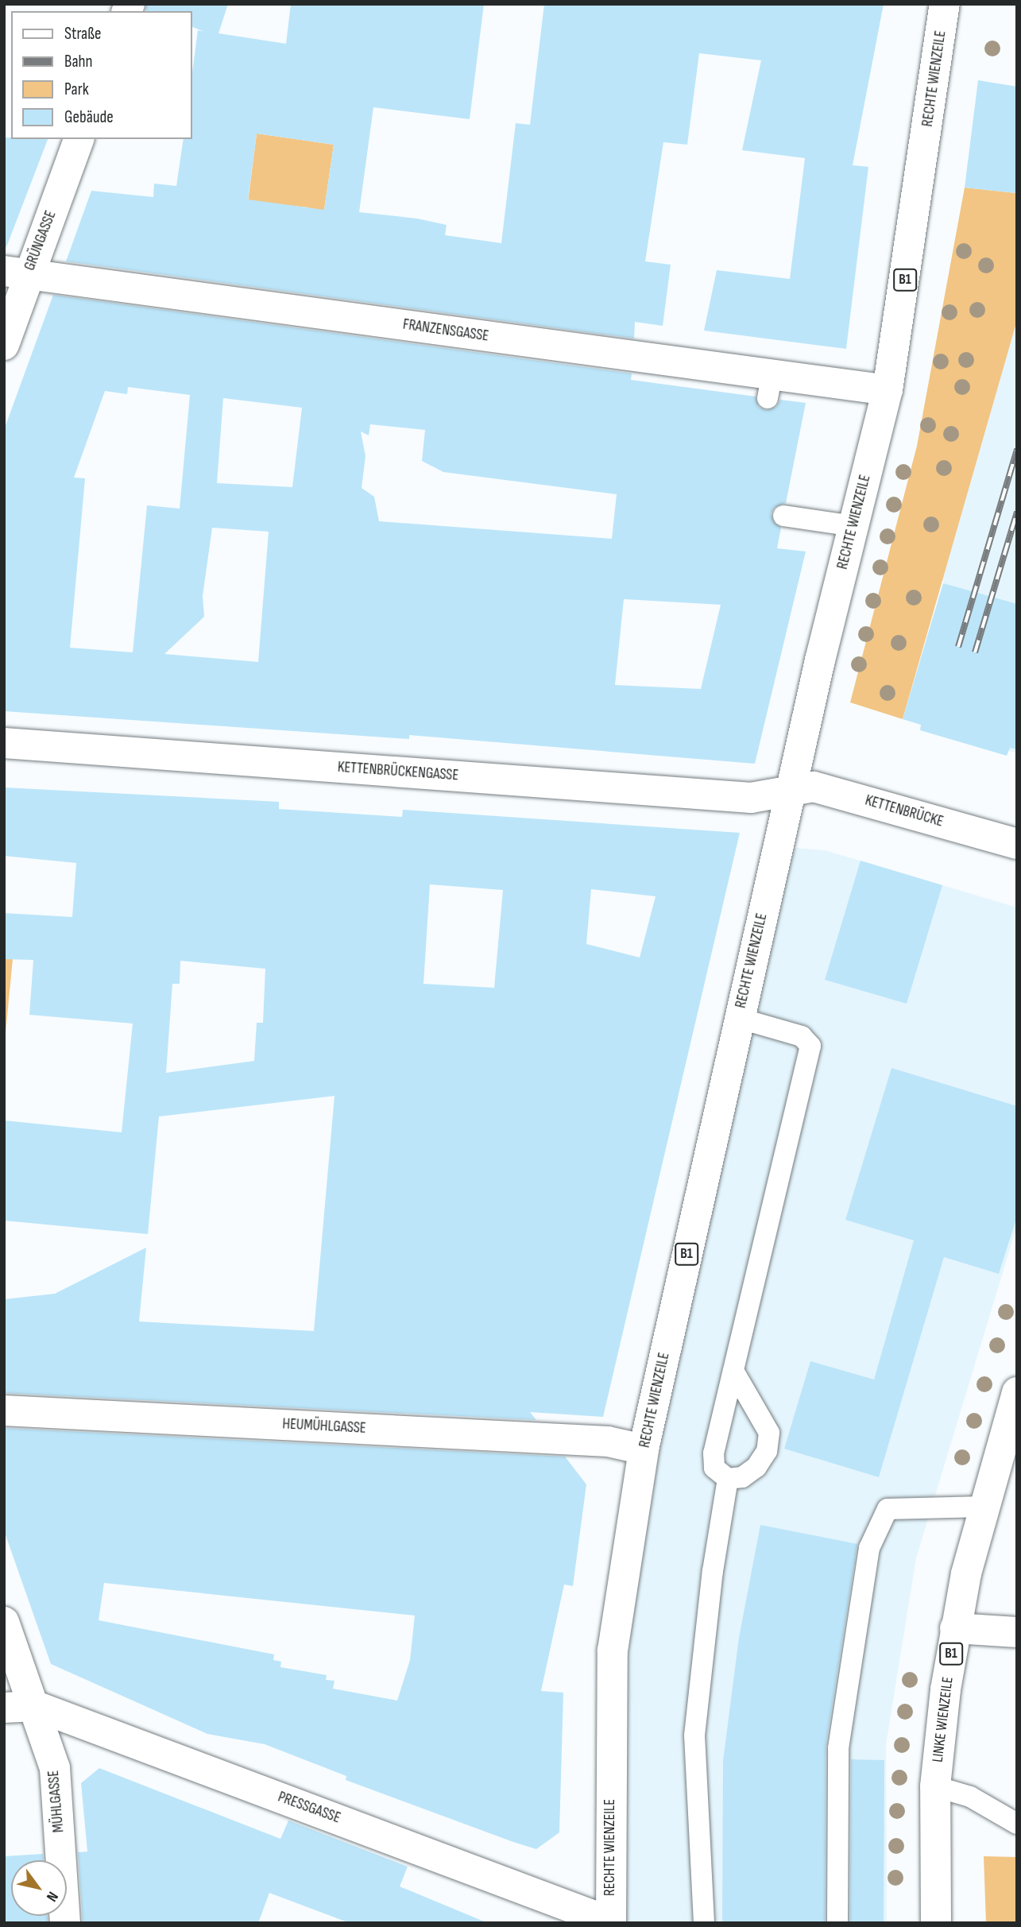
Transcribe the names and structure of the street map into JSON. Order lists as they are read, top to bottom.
{
  "streets": {
    "street": [
      "RECHTE WIENZEILE",
      "GRÜNGASSE",
      "B1",
      "FRANZENSGASSE",
      "KETTENBRÜCKENGASSE",
      "KETTENBRÜCKE",
      "HEUMÜHLGASSE",
      "LINKE WIENZEILE",
      "MÜHLGASSE",
      "PRESSGASSE"
    ]
  },
  "crossings": [
    ["RECHTE WIENZEILE", "FRANZENSGASSE"],
    ["RECHTE WIENZEILE", "KETTENBRÜCKENGASSE"],
    ["RECHTE WIENZEILE", "KETTENBRÜCKE"],
    ["RECHTE WIENZEILE", "HEUMÜHLGASSE"],
    ["RECHTE WIENZEILE", "PRESSGASSE"],
    ["GRÜNGASSE", "FRANZENSGASSE"],
    ["KETTENBRÜCKENGASSE", "KETTENBRÜCKE"],
    ["MÜHLGASSE", "PRESSGASSE"]
  ],
  "legend": [
    "Straße",
    "Bahn",
    "Park",
    "Gebäude"
  ],
  "north": "bottom right"
}
